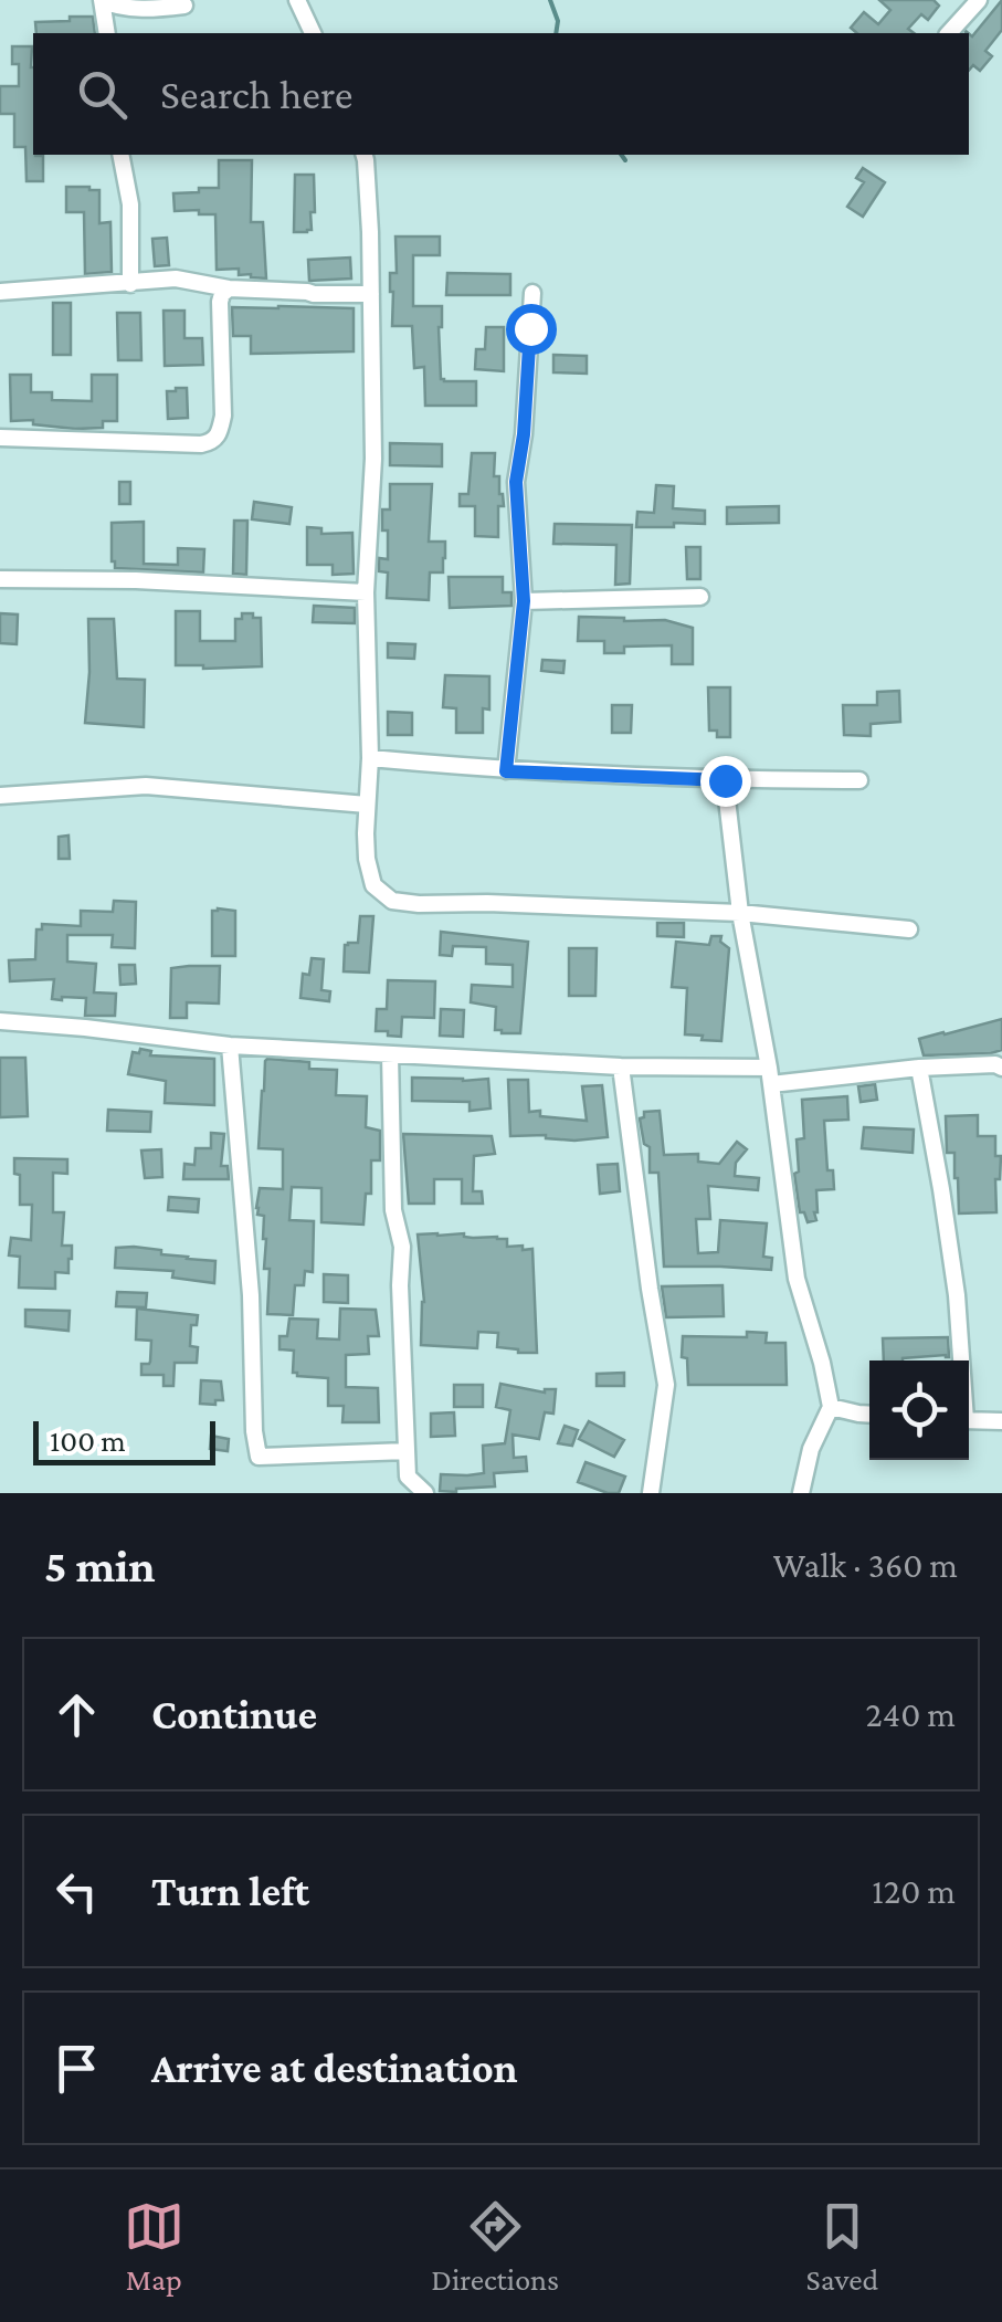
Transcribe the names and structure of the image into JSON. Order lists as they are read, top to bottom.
{
  "scale_bar": "100 m",
  "page": {
    "search": "Search here",
    "scale": "100 m",
    "heading": ["5 min", "Walk · 360 m"],
    "list": [
      ["Continue", "240 m"],
      ["Turn left", "120 m"],
      "Arrive at destination"
    ],
    "nav": ["Map", "Directions", "Saved"]
  }
}
